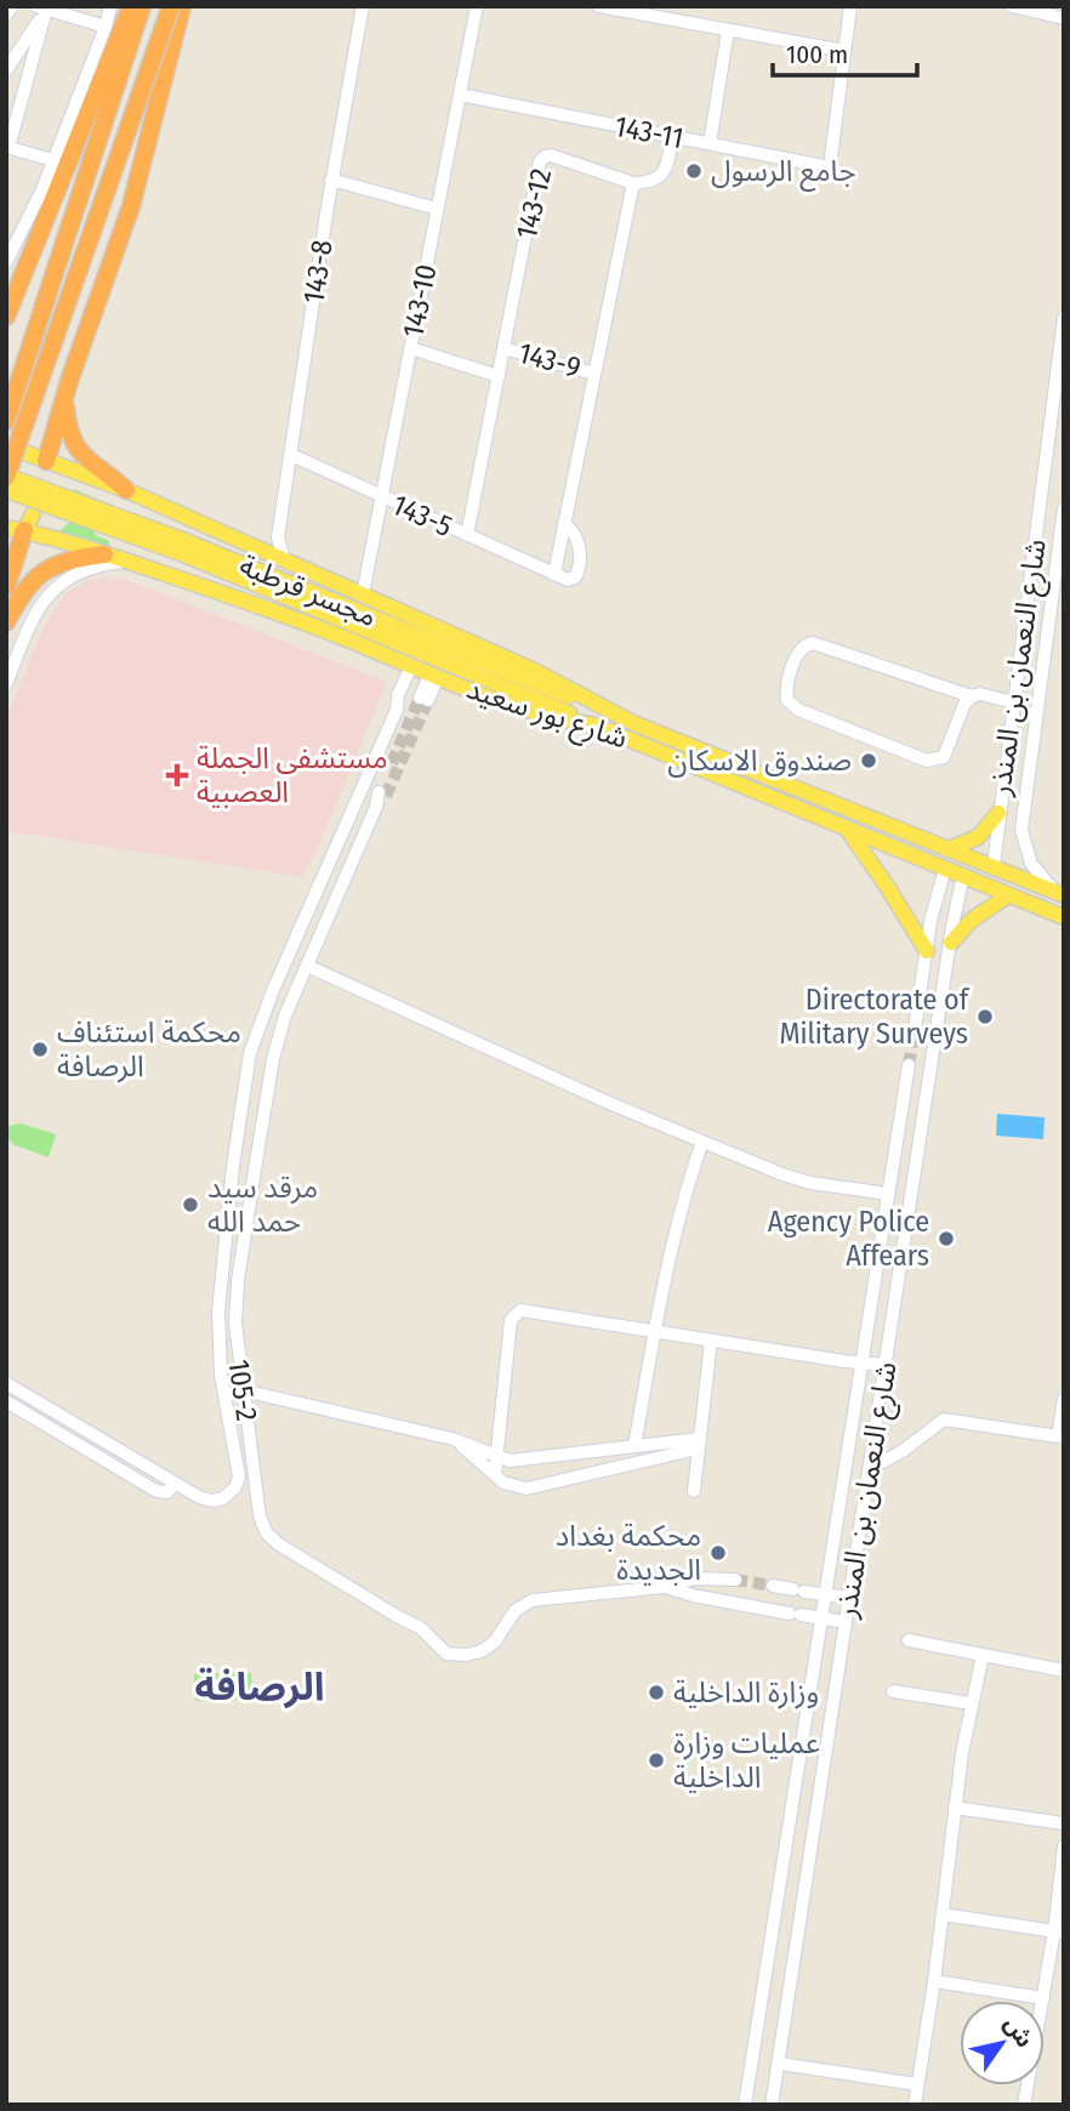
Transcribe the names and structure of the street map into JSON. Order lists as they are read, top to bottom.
{
  "streets": {
    "main road": ["مجسر قرطبة", "شارع بور سعيد"],
    "street": [
      "143-11",
      "143-12",
      "143-8",
      "143-10",
      "143-9",
      "143-5",
      "شارع النعمان بن المنذر",
      "105-2"
    ]
  },
  "crossings": [
    ["143-11", "143-10"],
    ["143-12", "143-9"],
    ["143-12", "143-5"],
    ["143-8", "143-5"],
    ["143-8", "شارع بور سعيد"],
    ["143-10", "143-5"],
    ["143-10", "شارع بور سعيد"],
    ["مجسر قرطبة", "شارع بور سعيد"],
    ["شارع النعمان بن المنذر", "شارع بور سعيد"],
    ["شارع النعمان بن المنذر", "105-2"]
  ],
  "districts": ["الرصافة"],
  "places": {
    "other": [
      "جامع الرسول",
      "صندوق الاسكان",
      "Directorate of Military Surveys",
      "محكمة استئناف الرصافة",
      "مرقد سيد حمد الله",
      "Agency Police Affears",
      "محكمة بغداد الجديدة",
      "وزارة الداخلية",
      "عمليات وزارة الداخلية"
    ],
    "health": ["مستشفى الجملة العصبية"]
  },
  "scale_bar": "100 m",
  "north": "top right"
}
